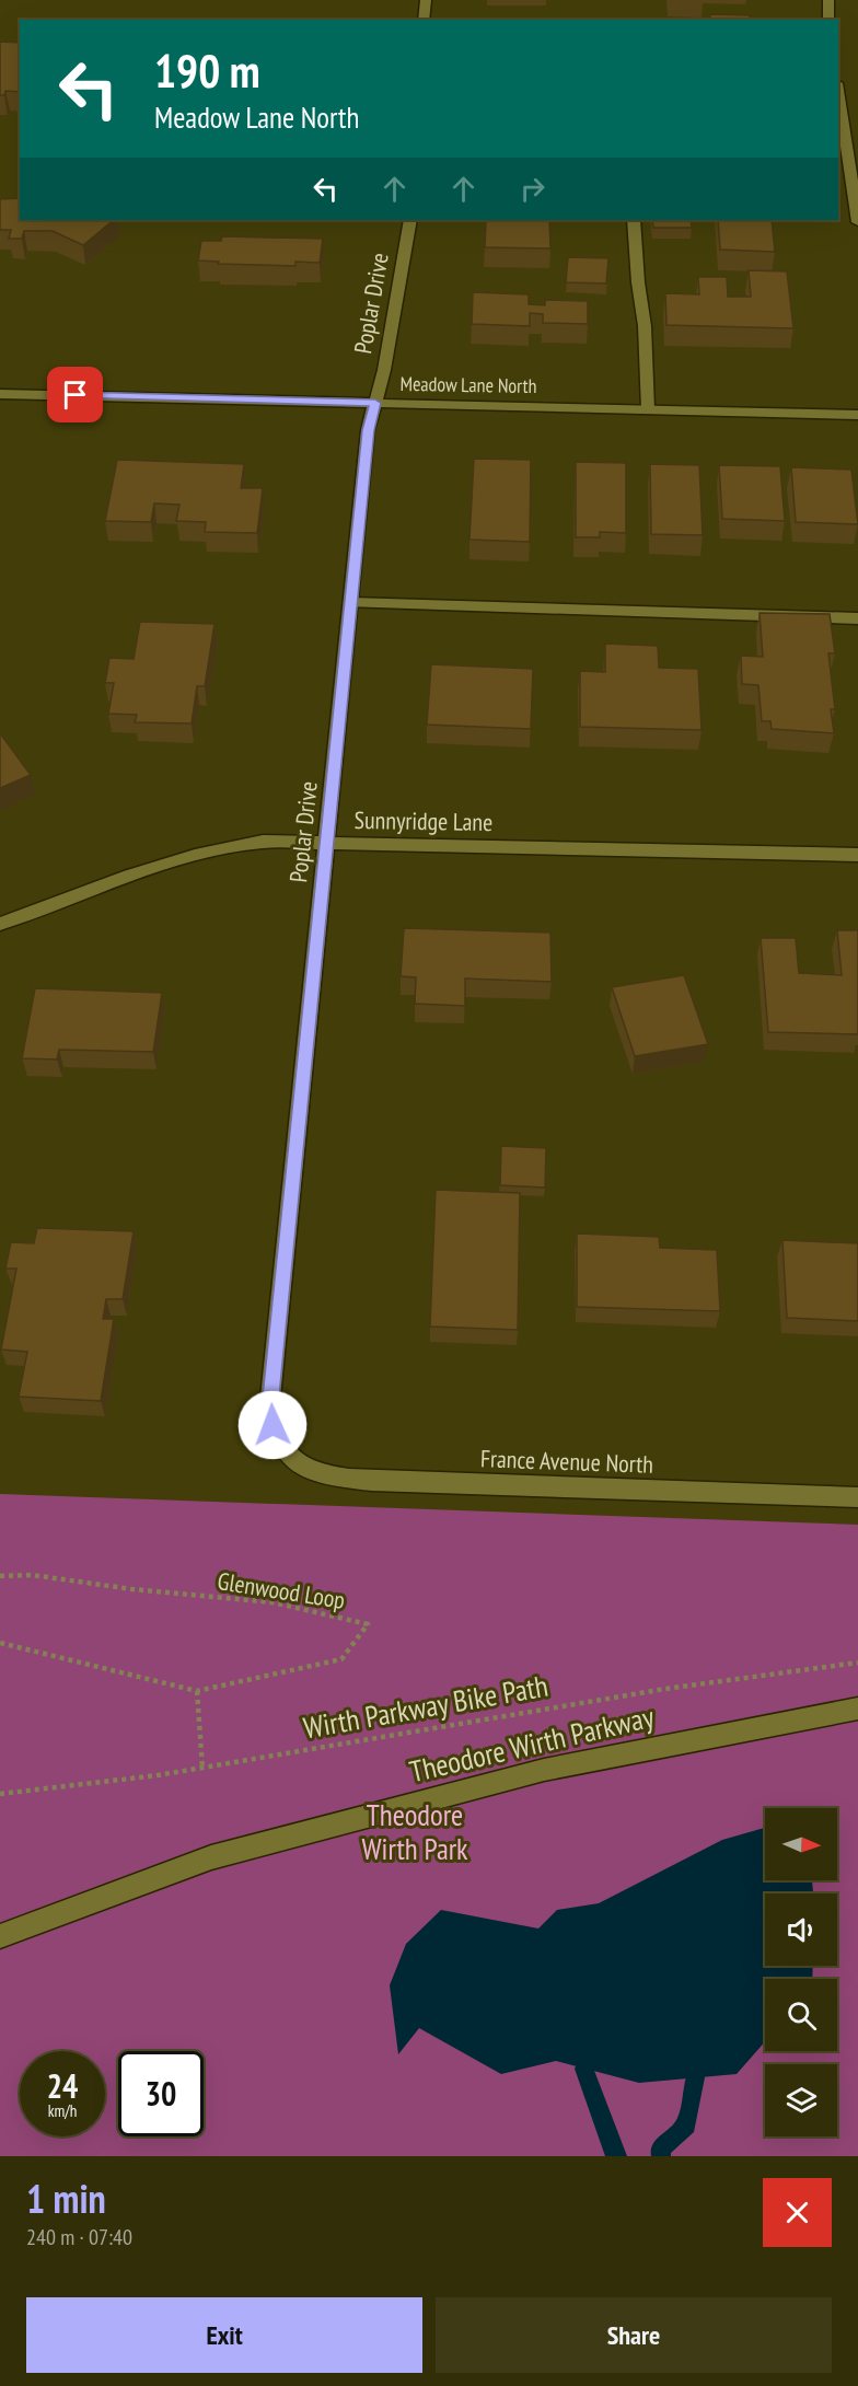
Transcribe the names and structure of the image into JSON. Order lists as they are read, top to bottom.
{
  "streets": {
    "street": [
      "Poplar Drive",
      "Meadow Lane North",
      "Sunnyridge Lane",
      "France Avenue North",
      "Theodore Wirth Parkway"
    ],
    "path": ["Glenwood Loop", "Wirth Parkway Bike Path"]
  },
  "crossings": [
    ["Poplar Drive", "Meadow Lane North"],
    ["Poplar Drive", "Sunnyridge Lane"],
    ["Poplar Drive", "France Avenue North"]
  ],
  "parks": ["Theodore Wirth Park"],
  "north": "right",
  "page": {
    "turn": ["190 m", "Meadow Lane North"],
    "speed": "24 km/h",
    "limit": "30",
    "heading": ["1 min", "240 m · 07:40"],
    "buttons": ["Exit", "Share"]
  }
}
